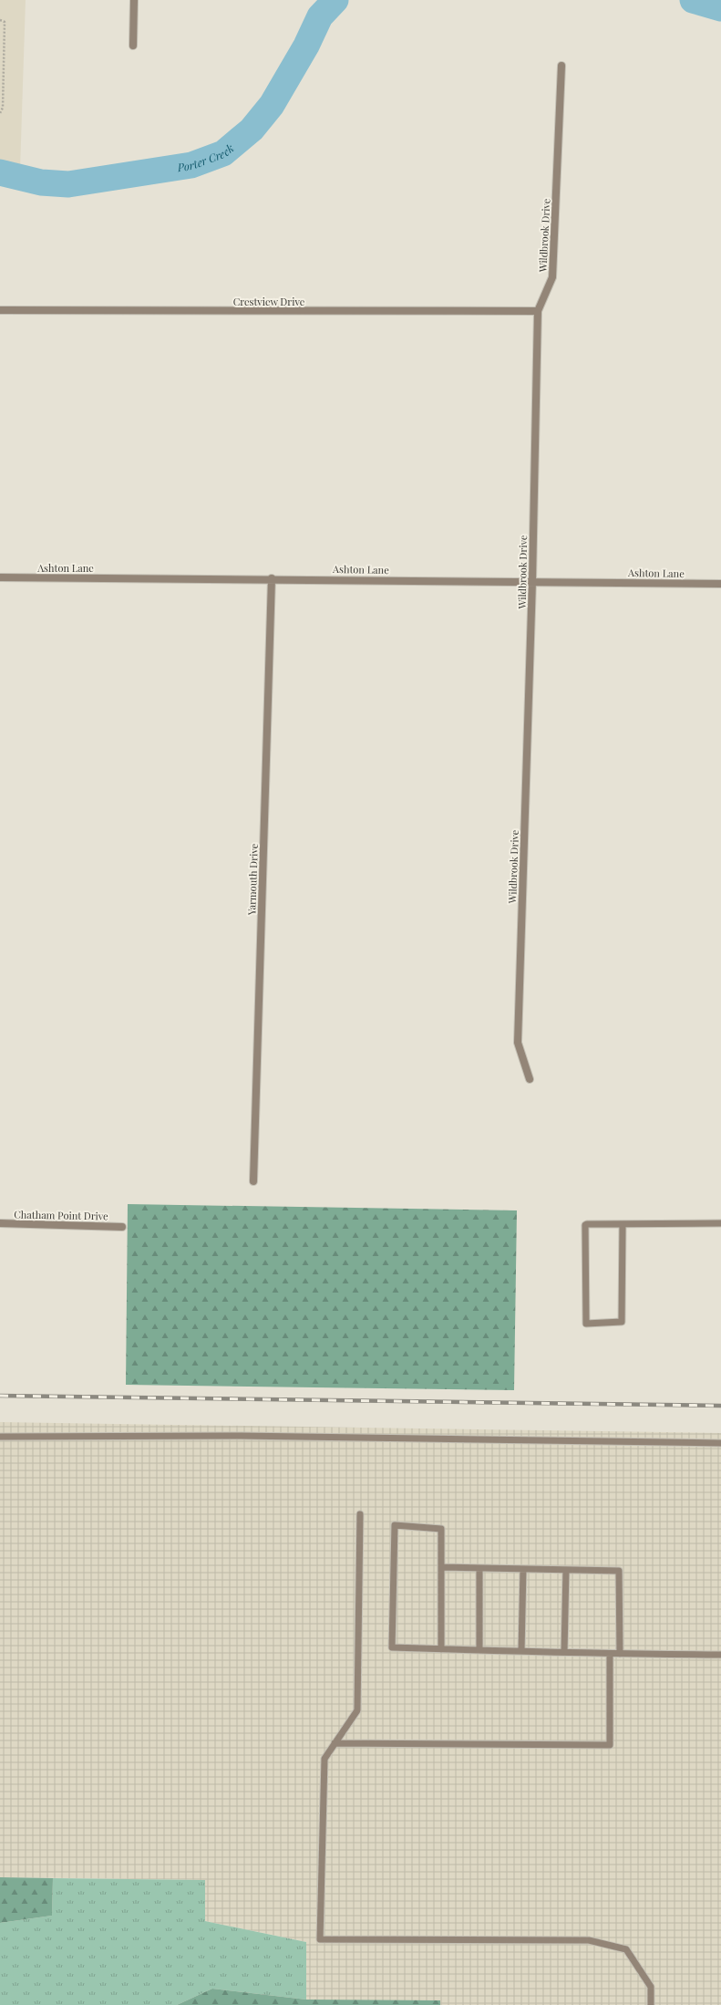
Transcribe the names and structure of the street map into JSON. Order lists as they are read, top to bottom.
{
  "streets": {
    "street": [
      "Wildbrook Drive",
      "Crestview Drive",
      "Ashton Lane",
      "Yarmouth Drive",
      "Chatham Point Drive"
    ]
  },
  "crossings": [
    ["Wildbrook Drive", "Crestview Drive"],
    ["Wildbrook Drive", "Ashton Lane"],
    ["Ashton Lane", "Yarmouth Drive"]
  ],
  "water": ["Porter Creek"]
}
